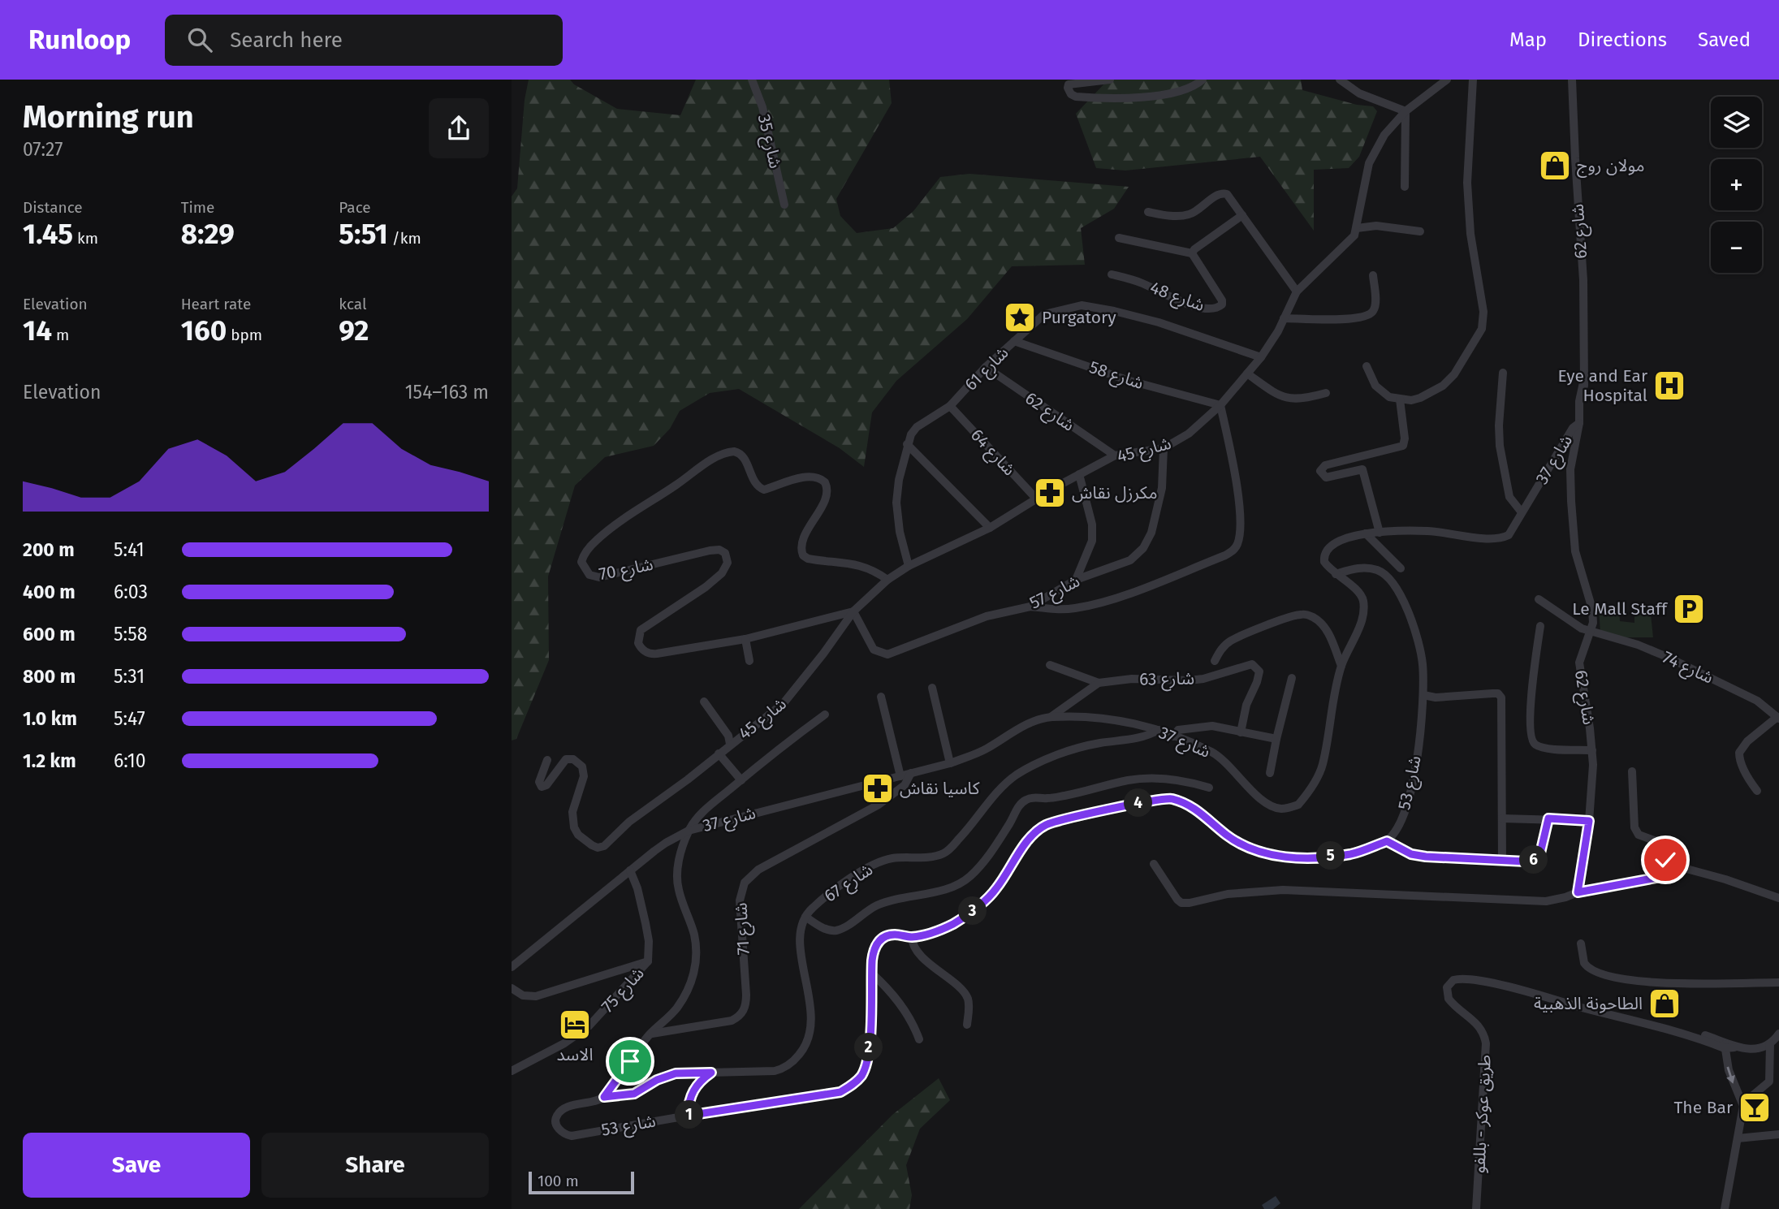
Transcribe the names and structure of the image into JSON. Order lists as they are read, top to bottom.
{
  "streets": {
    "street": [
      "شارع 35",
      "شارع 62",
      "شارع 48",
      "شارع 61",
      "شارع 58",
      "شارع 45",
      "شارع 64",
      "شارع 37",
      "شارع 70",
      "شارع 57",
      "شارع 74",
      "شارع 63",
      "شارع 53",
      "شارع 67",
      "شارع 71",
      "شارع 75",
      "طريق عوكر - بللفو"
    ]
  },
  "crossings": [
    ["شارع 62", "شارع 61"],
    ["شارع 62", "شارع 45"],
    ["شارع 62", "شارع 37"],
    ["شارع 62", "شارع 74"],
    ["شارع 61", "شارع 58"],
    ["شارع 61", "شارع 45"],
    ["شارع 61", "شارع 64"],
    ["شارع 58", "شارع 45"],
    ["شارع 45", "شارع 64"],
    ["شارع 45", "شارع 37"],
    ["شارع 45", "شارع 70"],
    ["شارع 45", "شارع 57"],
    ["شارع 45", "شارع 53"],
    ["شارع 37", "شارع 63"],
    ["شارع 37", "شارع 53"],
    ["شارع 37", "شارع 67"],
    ["شارع 37", "شارع 71"],
    ["شارع 37", "شارع 75"],
    ["شارع 70", "شارع 57"],
    ["شارع 53", "شارع 71"]
  ],
  "places": {
    "shop": ["مولان روج", "الطاحونة الذهبية"],
    "place": ["Purgatory"],
    "hospital": ["Eye and Ear Hospital"],
    "pharmacy": ["مكرزل نقاش", "كاسيا نقاش"],
    "parking": ["Le Mall Staff"],
    "hotel": ["الاسد"],
    "bar": ["The Bar"]
  },
  "scale_bar": "100 m",
  "page": {
    "header": "Runloop",
    "search": "Search here",
    "nav": ["Map", "Directions", "Saved"],
    "heading": ["Morning run", "07:27"],
    "map_buttons": ["+", "−"],
    "stats": [
      ["Distance", "1.45 km"],
      ["Time", "8:29"],
      ["Pace", "5:51 /km"],
      ["Elevation", "14 m"],
      ["Heart rate", "160 bpm"],
      ["kcal", "92"]
    ],
    "chart": ["Elevation", "154–163 m"],
    "list": [
      {
        "name": "200 m",
        "note": "5:41"
      },
      {
        "name": "400 m",
        "note": "6:03"
      },
      {
        "name": "600 m",
        "note": "5:58"
      },
      {
        "name": "800 m",
        "note": "5:31"
      },
      {
        "name": "1.0 km",
        "note": "5:47"
      },
      {
        "name": "1.2 km",
        "note": "6:10"
      }
    ],
    "pins": [
      "4",
      "5",
      "6",
      "3",
      "2",
      "1"
    ],
    "buttons": ["Save", "Share"],
    "scale": "100 m"
  }
}
